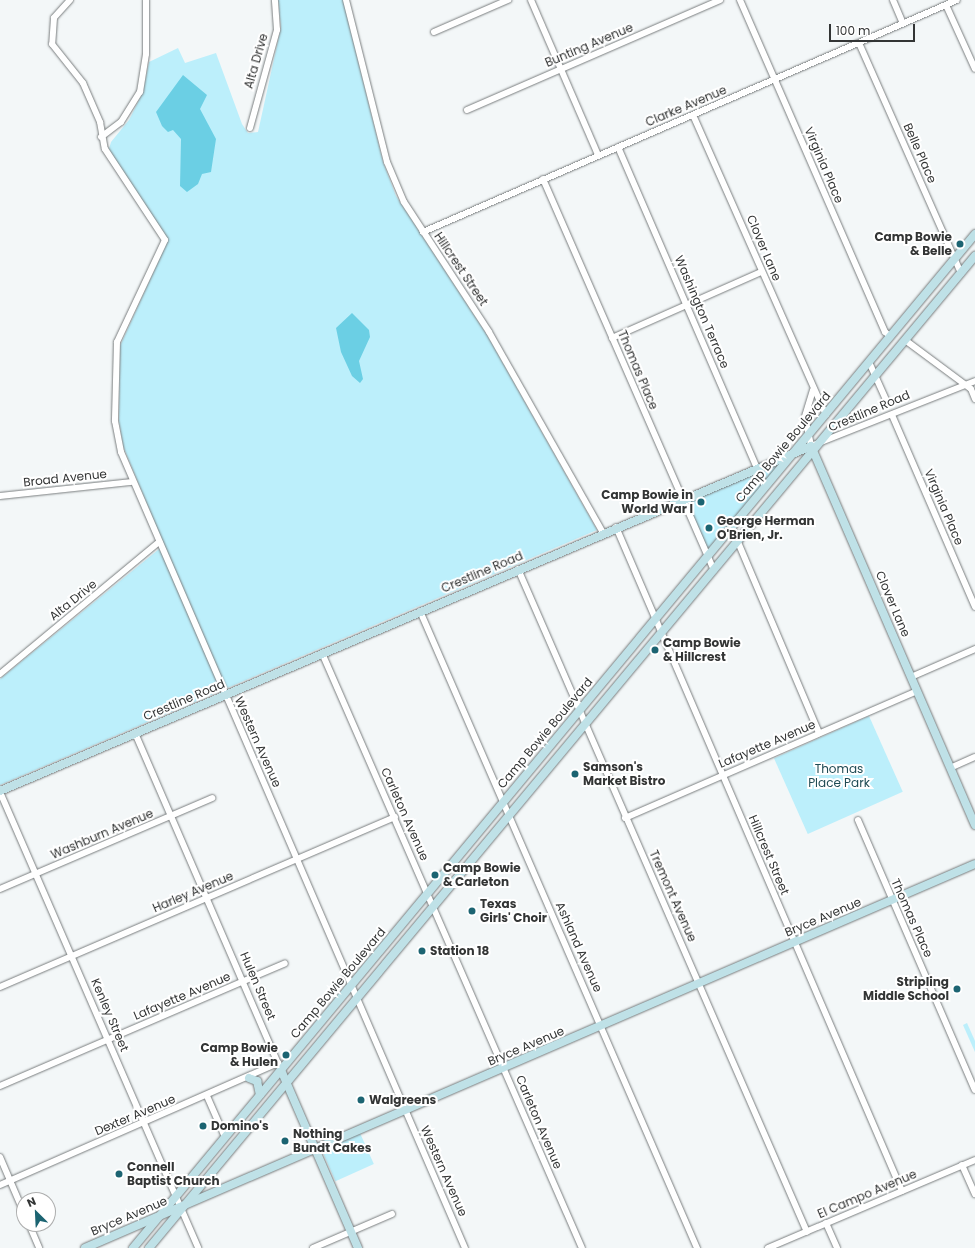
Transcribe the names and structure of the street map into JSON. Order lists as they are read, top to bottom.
{
  "streets": {
    "main road": [
      "Clover Lane",
      "Crestline Road",
      "Camp Bowie Boulevard",
      "Bryce Avenue",
      "Hulen Street"
    ],
    "street": [
      "Bunting Avenue",
      "Alta Drive",
      "Clarke Avenue",
      "Belle Place",
      "Virginia Place",
      "Hillcrest Street",
      "Washington Terrace",
      "Thomas Place",
      "Broad Avenue",
      "Western Avenue",
      "Lafayette Avenue",
      "Carleton Avenue",
      "Washburn Avenue",
      "Harley Avenue",
      "Tremont Avenue",
      "Ashland Avenue",
      "Kenley Street",
      "Dexter Avenue",
      "El Campo Avenue"
    ]
  },
  "crossings": [
    ["Alta Drive", "Western Avenue"],
    ["Clarke Avenue", "Belle Place"],
    ["Clarke Avenue", "Virginia Place"],
    ["Clarke Avenue", "Clover Lane"],
    ["Clarke Avenue", "Hillcrest Street"],
    ["Clarke Avenue", "Washington Terrace"],
    ["Clarke Avenue", "Thomas Place"],
    ["Belle Place", "Camp Bowie Boulevard"],
    ["Virginia Place", "Crestline Road"],
    ["Virginia Place", "Camp Bowie Boulevard"],
    ["Clover Lane", "Crestline Road"],
    ["Clover Lane", "Camp Bowie Boulevard"],
    ["Clover Lane", "Lafayette Avenue"],
    ["Hillcrest Street", "Crestline Road"],
    ["Hillcrest Street", "Camp Bowie Boulevard"],
    ["Hillcrest Street", "Lafayette Avenue"],
    ["Hillcrest Street", "Bryce Avenue"],
    ["Hillcrest Street", "El Campo Avenue"],
    ["Washington Terrace", "Crestline Road"],
    ["Washington Terrace", "Camp Bowie Boulevard"],
    ["Thomas Place", "Crestline Road"],
    ["Thomas Place", "Camp Bowie Boulevard"],
    ["Thomas Place", "Bryce Avenue"],
    ["Crestline Road", "Camp Bowie Boulevard"],
    ["Crestline Road", "Western Avenue"],
    ["Crestline Road", "Carleton Avenue"],
    ["Crestline Road", "Tremont Avenue"],
    ["Crestline Road", "Ashland Avenue"],
    ["Crestline Road", "Hulen Street"],
    ["Crestline Road", "Kenley Street"],
    ["Camp Bowie Boulevard", "Western Avenue"],
    ["Camp Bowie Boulevard", "Carleton Avenue"],
    ["Camp Bowie Boulevard", "Tremont Avenue"],
    ["Camp Bowie Boulevard", "Bryce Avenue"],
    ["Camp Bowie Boulevard", "Ashland Avenue"],
    ["Camp Bowie Boulevard", "Hulen Street"],
    ["Camp Bowie Boulevard", "Kenley Street"],
    ["Camp Bowie Boulevard", "Dexter Avenue"],
    ["Broad Avenue", "Western Avenue"],
    ["Western Avenue", "Harley Avenue"],
    ["Western Avenue", "Bryce Avenue"],
    ["Lafayette Avenue", "Tremont Avenue"],
    ["Lafayette Avenue", "Hulen Street"],
    ["Lafayette Avenue", "Kenley Street"],
    ["Carleton Avenue", "Harley Avenue"],
    ["Carleton Avenue", "Bryce Avenue"],
    ["Washburn Avenue", "Hulen Street"],
    ["Washburn Avenue", "Kenley Street"],
    ["Harley Avenue", "Hulen Street"],
    ["Harley Avenue", "Kenley Street"],
    ["Tremont Avenue", "Bryce Avenue"],
    ["Tremont Avenue", "El Campo Avenue"],
    ["Bryce Avenue", "Ashland Avenue"],
    ["Bryce Avenue", "Hulen Street"],
    ["Bryce Avenue", "Kenley Street"],
    ["Hulen Street", "Dexter Avenue"],
    ["Kenley Street", "Dexter Avenue"]
  ],
  "parks": ["Thomas Place Park"],
  "places": [
    "Camp Bowie & Belle",
    "Camp Bowie in World War I",
    "George Herman O'Brien, Jr.",
    "Camp Bowie & Hillcrest",
    "Samson's Market Bistro",
    "Camp Bowie & Carleton",
    "Texas Girls' Choir",
    "Station 18",
    "Stripling Middle School",
    "Camp Bowie & Hulen",
    "Walgreens",
    "Domino's",
    "Nothing Bundt Cakes",
    "Connell Baptist Church"
  ],
  "scale_bar": "100 m",
  "north": "top left"
}
